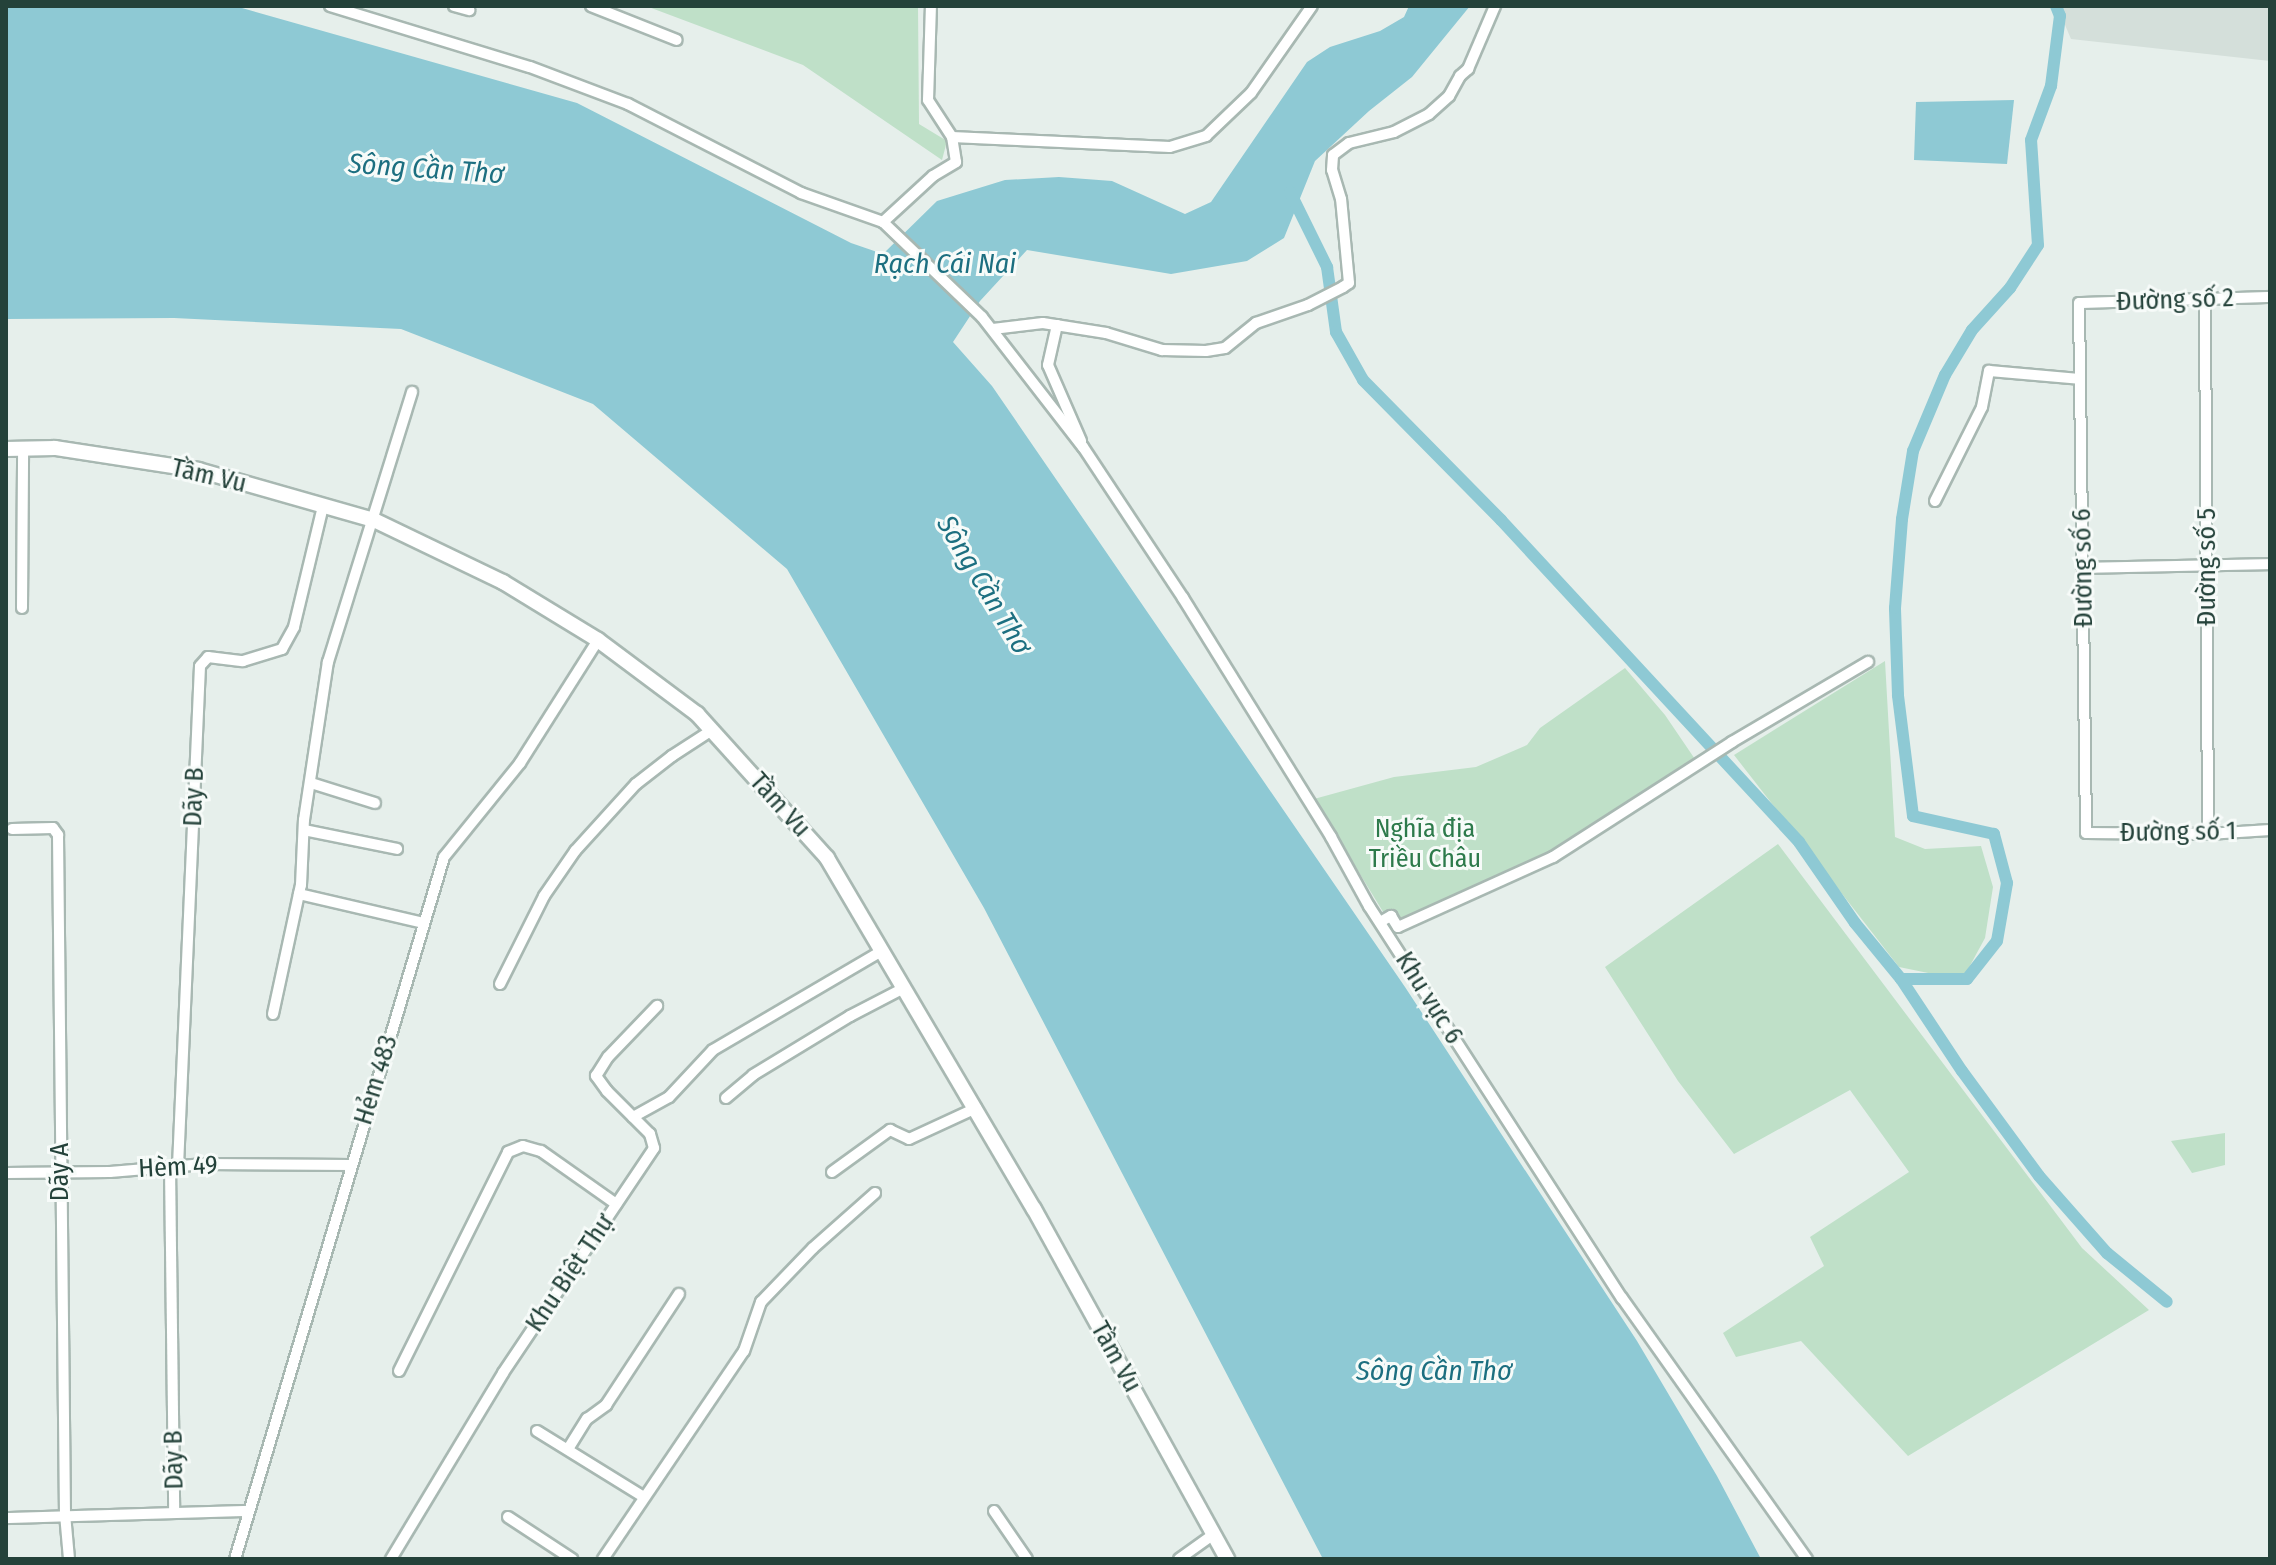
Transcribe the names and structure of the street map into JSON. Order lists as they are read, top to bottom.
{
  "streets": {
    "street": [
      "Đường số 2",
      "Tầm Vu",
      "Đường số 5",
      "Đường số 6",
      "Dãy B",
      "Đường số 1",
      "Khu vực 6",
      "Hẻm 483",
      "Hèm 49",
      "Dãy A",
      "Khu Biệt Thự"
    ]
  },
  "crossings": [
    ["Đường số 2", "Đường số 5"],
    ["Đường số 2", "Đường số 6"],
    ["Tầm Vu", "Dãy B"],
    ["Tầm Vu", "Hẻm 483"],
    ["Đường số 5", "Đường số 1"],
    ["Đường số 6", "Đường số 1"],
    ["Dãy B", "Hèm 49"],
    ["Hẻm 483", "Hèm 49"],
    ["Hèm 49", "Dãy A"]
  ],
  "water": ["Sông Cần Thơ", "Rạch Cái Nai"],
  "parks": ["Nghĩa địa Triều Châu"]
}
